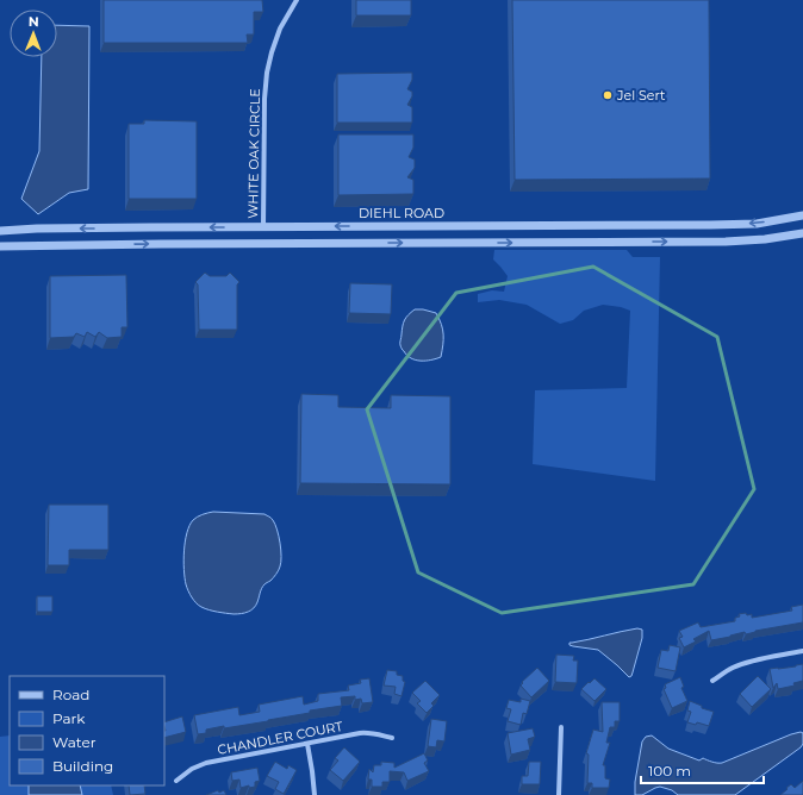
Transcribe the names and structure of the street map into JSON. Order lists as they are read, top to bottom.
{
  "streets": {
    "street": ["WHITE OAK CIRCLE", "DIEHL ROAD", "CHANDLER COURT"]
  },
  "crossings": [
    ["WHITE OAK CIRCLE", "DIEHL ROAD"]
  ],
  "places": ["Jel Sert"],
  "legend": [
    "Road",
    "Park",
    "Water",
    "Building"
  ],
  "scale_bar": "100 m",
  "north": "top"
}
